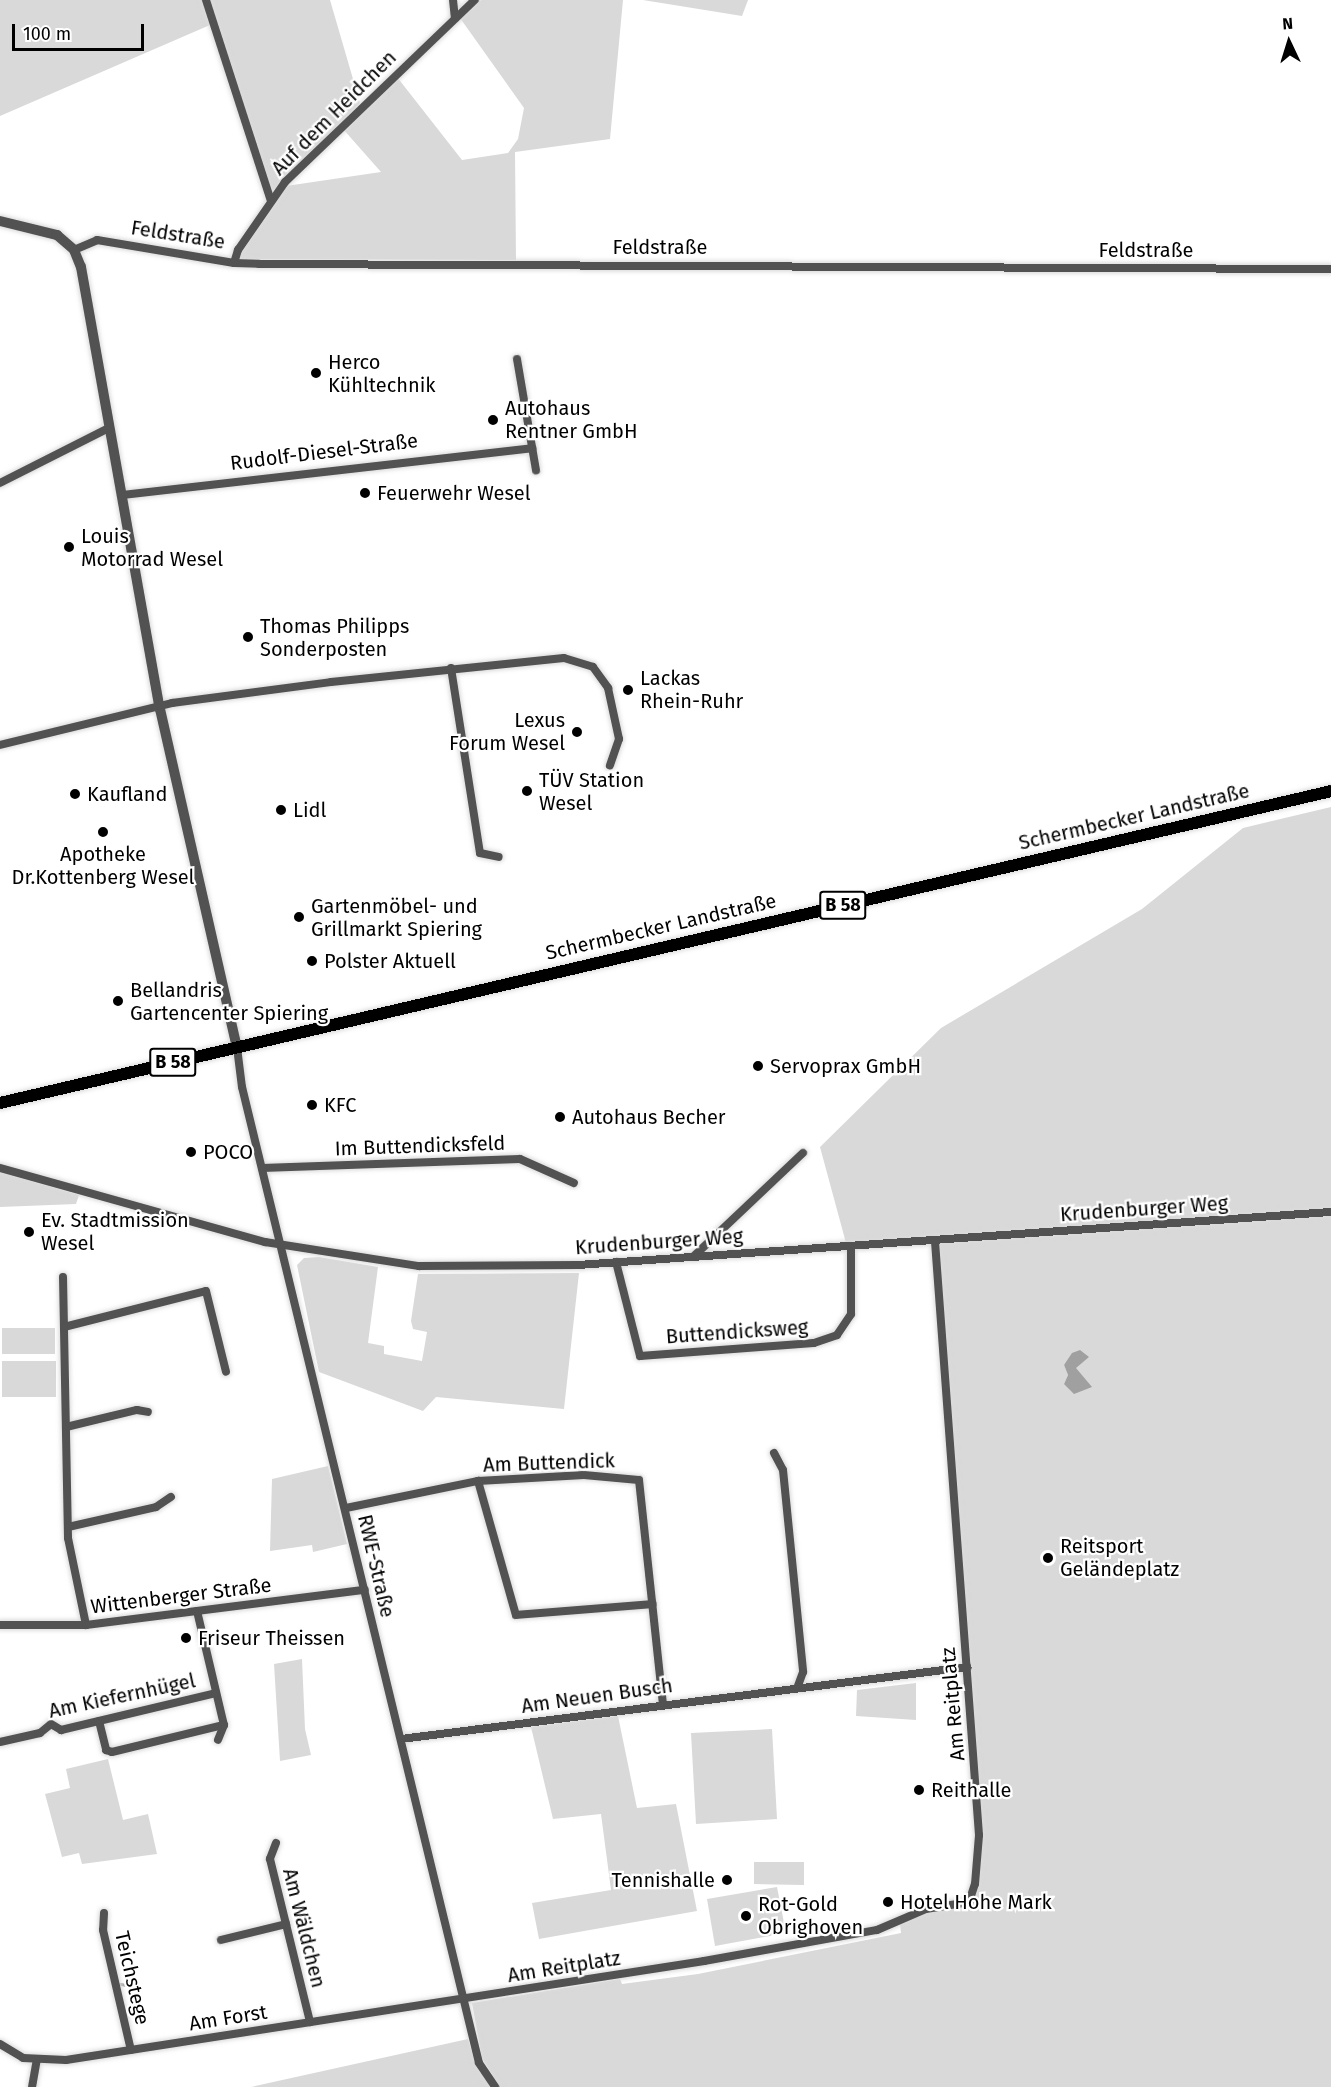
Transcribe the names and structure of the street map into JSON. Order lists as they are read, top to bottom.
{
  "streets": {
    "main road": ["Schermbecker Landstraße", "B 58"],
    "street": [
      "Auf dem Heidchen",
      "Feldstraße",
      "Rudolf-Diesel-Straße",
      "Im Buttendicksfeld",
      "Krudenburger Weg",
      "Buttendicksweg",
      "Am Buttendick",
      "RWE-Straße",
      "Wittenberger Straße",
      "Am Kiefernhügel",
      "Am Neuen Busch",
      "Am Reitplatz",
      "Am Wäldchen",
      "Teichstege",
      "Am Forst"
    ]
  },
  "crossings": [
    ["Auf dem Heidchen", "Feldstraße"],
    ["Schermbecker Landstraße", "RWE-Straße"],
    ["Im Buttendicksfeld", "RWE-Straße"],
    ["Krudenburger Weg", "Buttendicksweg"],
    ["Krudenburger Weg", "RWE-Straße"],
    ["Krudenburger Weg", "Am Reitplatz"],
    ["Am Buttendick", "RWE-Straße"],
    ["Am Buttendick", "Am Neuen Busch"],
    ["RWE-Straße", "Wittenberger Straße"],
    ["RWE-Straße", "Am Neuen Busch"],
    ["RWE-Straße", "Am Reitplatz"],
    ["RWE-Straße", "Am Forst"],
    ["Am Neuen Busch", "Am Reitplatz"],
    ["Am Reitplatz", "Am Forst"],
    ["Am Wäldchen", "Am Forst"],
    ["Teichstege", "Am Forst"]
  ],
  "places": [
    "Herco Kühltechnik",
    "Autohaus Rentner GmbH",
    "Feuerwehr Wesel",
    "Louis Motorrad Wesel",
    "Thomas Philipps Sonderposten",
    "Lackas Rhein-Ruhr",
    "Lexus Forum Wesel",
    "TÜV Station Wesel",
    "Kaufland",
    "Lidl",
    "Apotheke Dr.Kottenberg Wesel",
    "Gartenmöbel- und Grillmarkt Spiering",
    "Polster Aktuell",
    "Bellandris Gartencenter Spiering",
    "Servoprax GmbH",
    "KFC",
    "Autohaus Becher",
    "POCO",
    "Ev. Stadtmission Wesel",
    "Reitsport Geländeplatz",
    "Friseur Theissen",
    "Reithalle",
    "Tennishalle",
    "Hotel Hohe Mark",
    "Rot-Gold Obrighoven"
  ],
  "scale_bar": "100 m",
  "north": "top"
}
